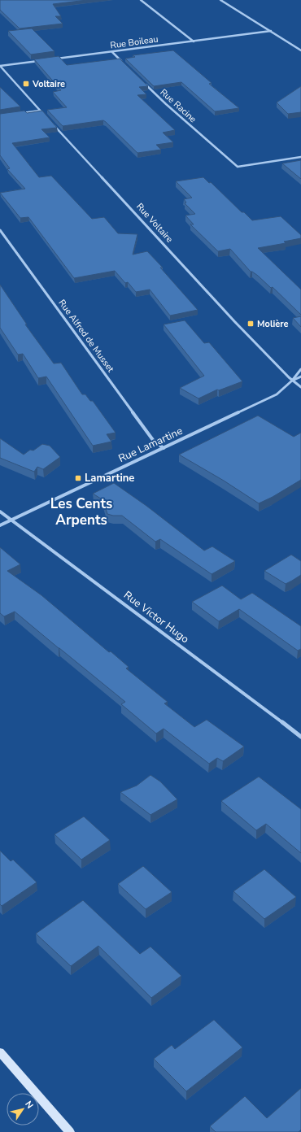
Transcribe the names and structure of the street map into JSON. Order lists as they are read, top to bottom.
{
  "streets": {
    "street": [
      "Rue Boileau",
      "Rue Racine",
      "Rue Voltaire",
      "Rue Alfred de Musset",
      "Rue Lamartine",
      "Rue Victor Hugo"
    ]
  },
  "crossings": [
    ["Rue Voltaire", "Rue Lamartine"],
    ["Rue Alfred de Musset", "Rue Lamartine"],
    ["Rue Lamartine", "Rue Victor Hugo"]
  ],
  "districts": ["Les Cents Arpents"],
  "places": {
    "transit": ["Voltaire", "Molière", "Lamartine"]
  },
  "north": "top right"
}
